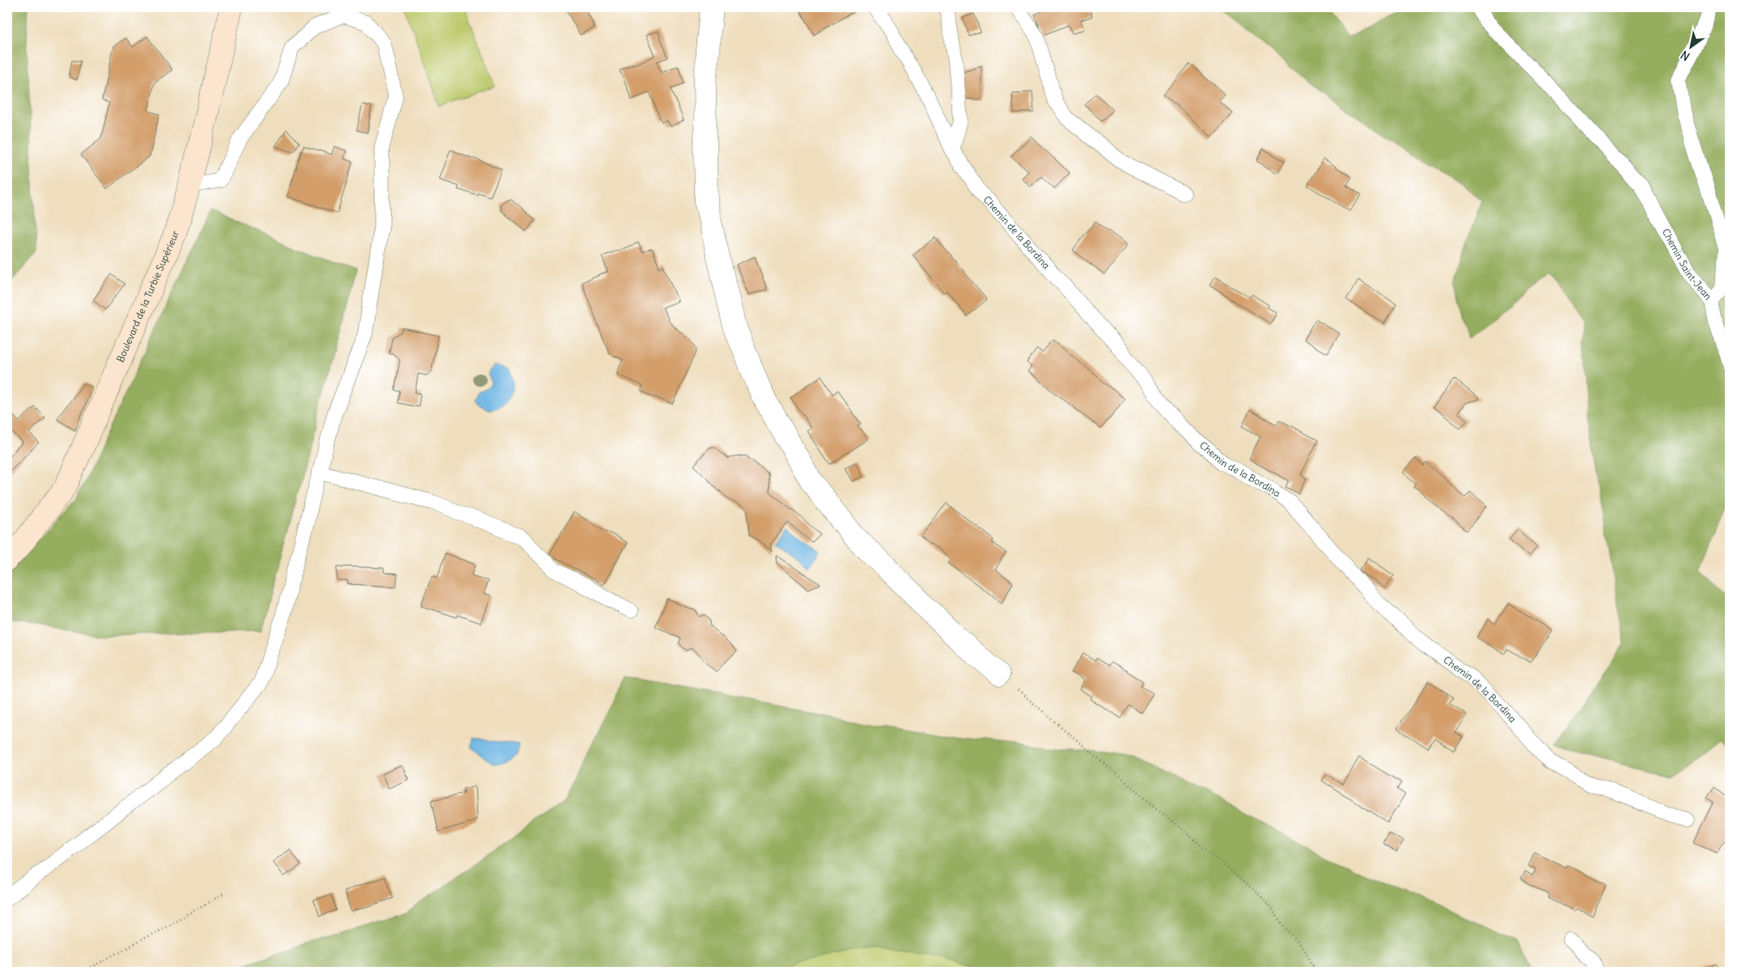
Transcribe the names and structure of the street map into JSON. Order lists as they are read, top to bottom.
{
  "streets": {
    "street": ["Boulevard de la Turbie Supérieur"],
    "lane": ["Chemin de la Bordina", "Chemin Saint-Jean"]
  },
  "north": "bottom left"
}
